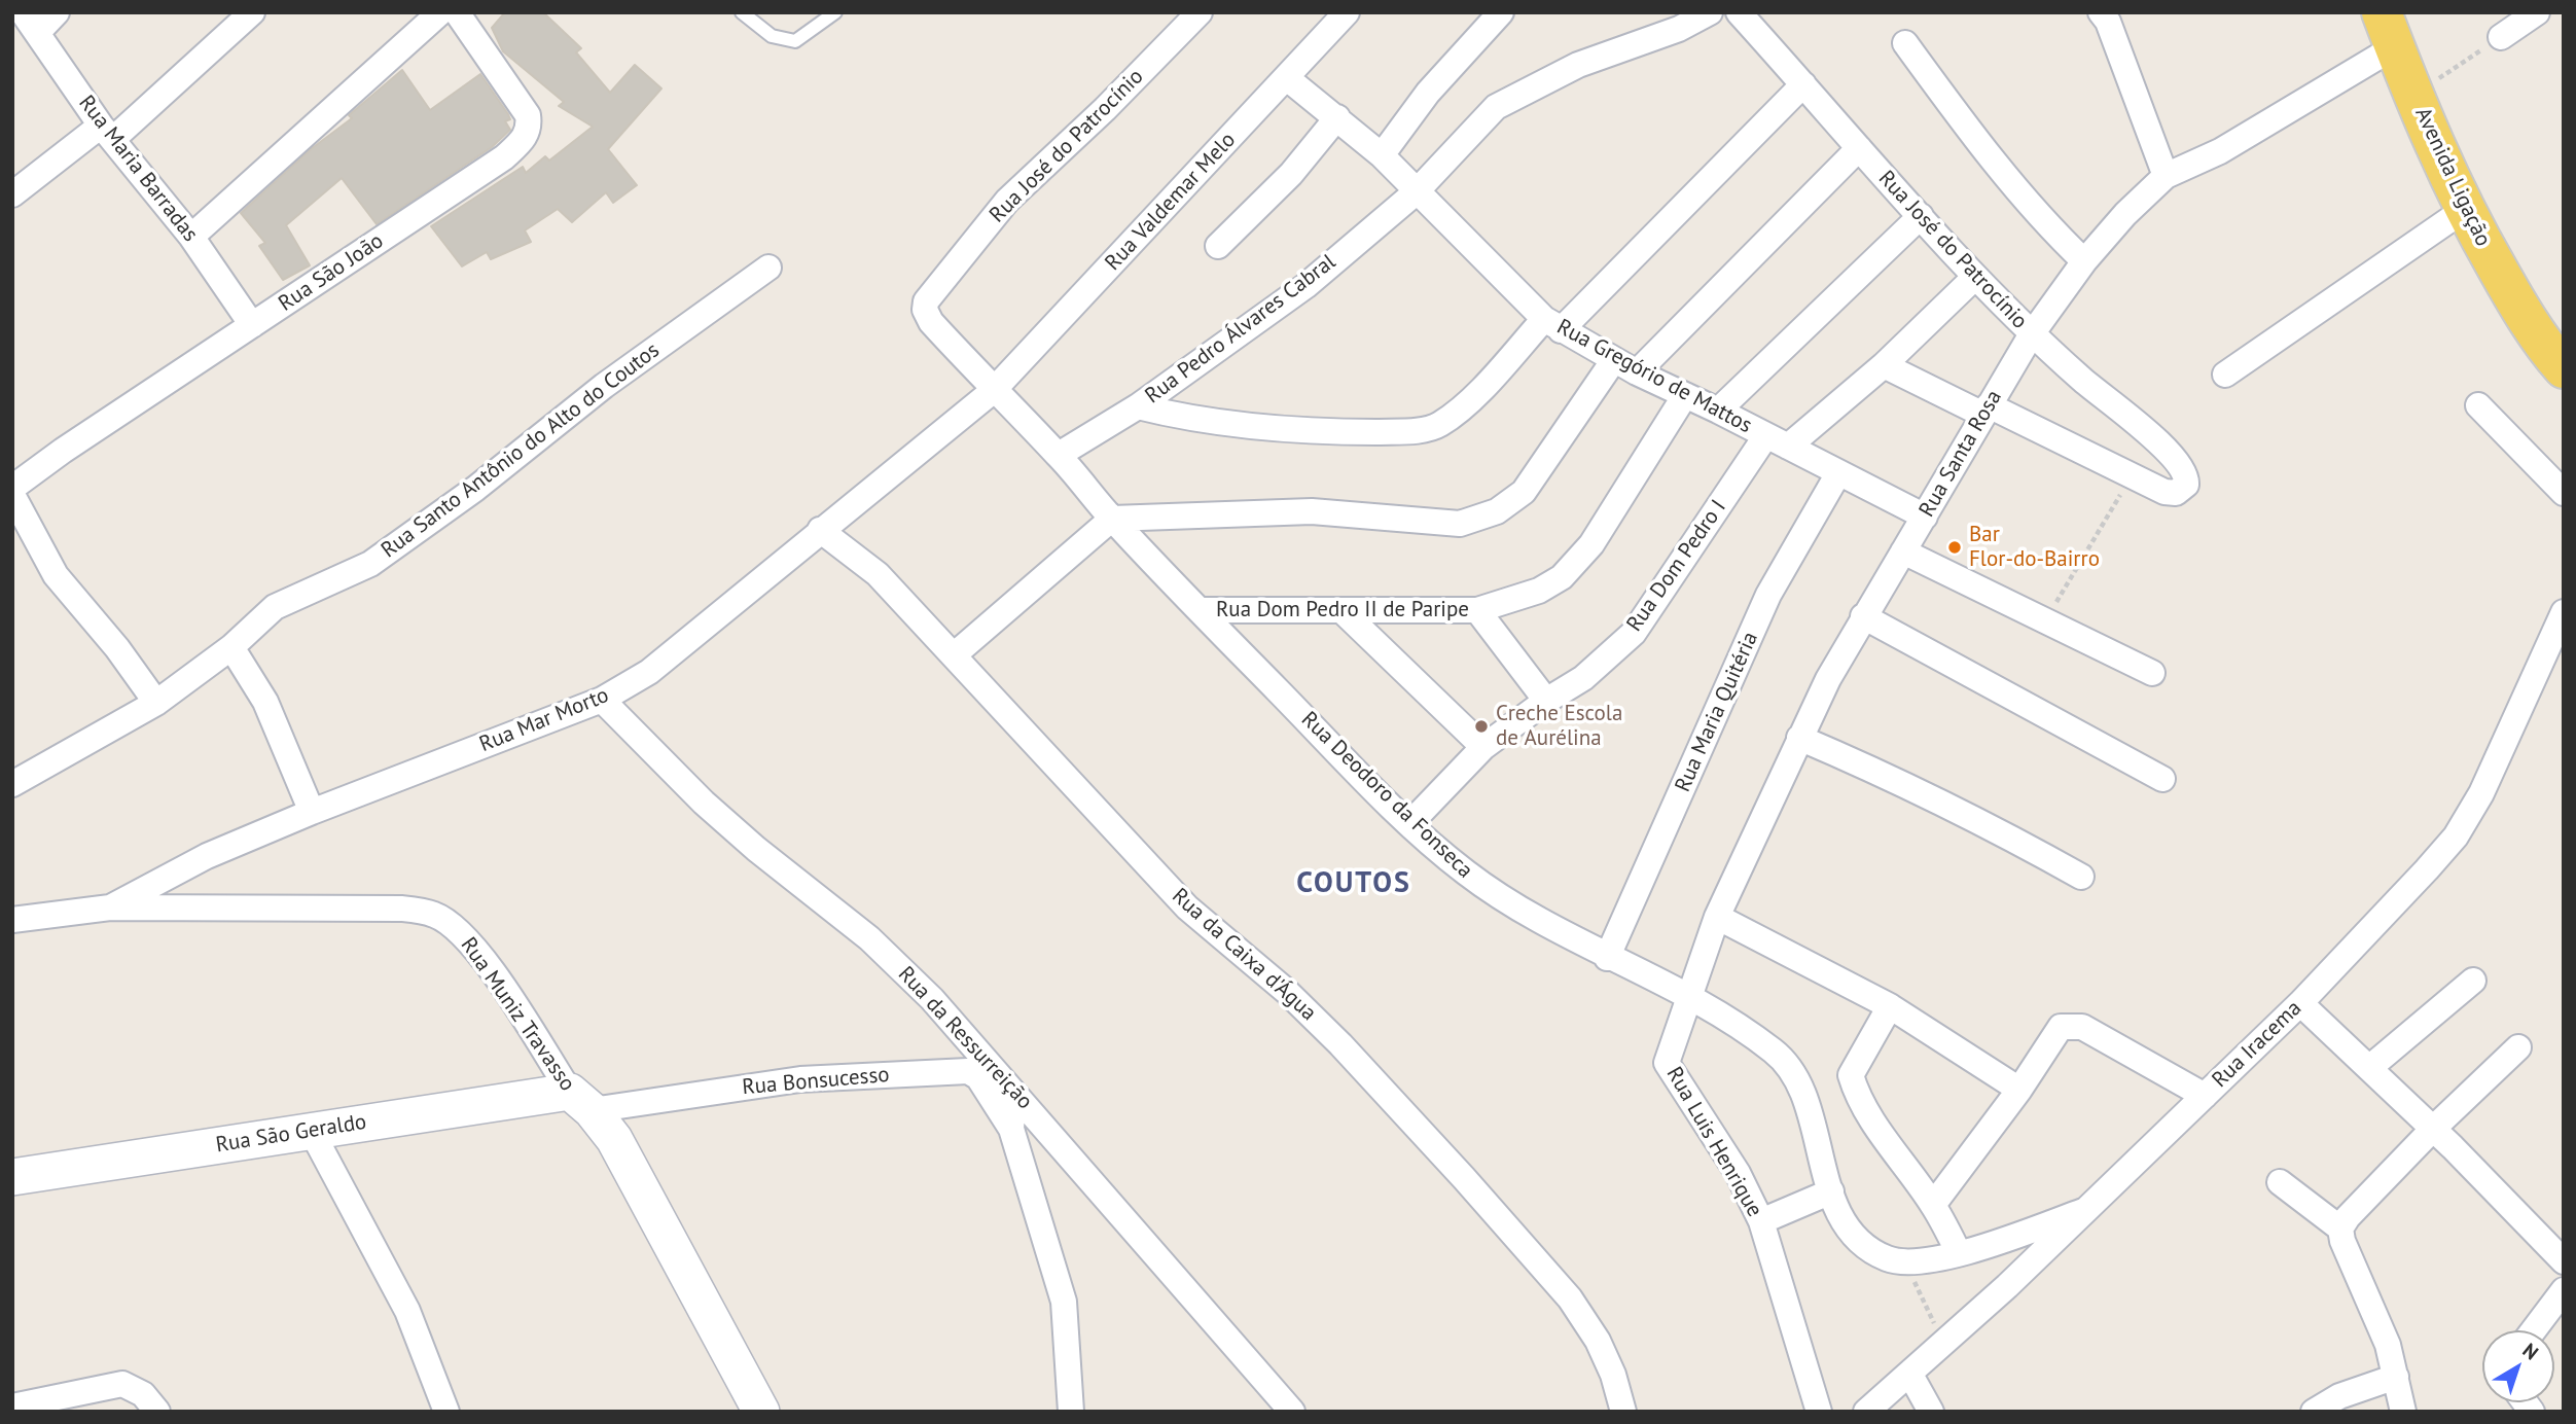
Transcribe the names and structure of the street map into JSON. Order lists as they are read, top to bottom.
{
  "streets": {
    "main road": ["Avenida Ligação"],
    "street": [
      "Rua José do Patrocínio",
      "Rua Maria Barradas",
      "Rua Valdemar Melo",
      "Rua São João",
      "Rua Pedro Álvares Cabral",
      "Rua Gregório de Mattos",
      "Rua Santo Antônio do Alto do Coutos",
      "Rua Santa Rosa",
      "Rua Dom Pedro I",
      "Rua Dom Pedro II de Paripe",
      "Rua Maria Quitéria",
      "Rua Mar Morto",
      "Rua Deodoro da Fonseca",
      "Rua da Caixa d'Água",
      "Rua Muniz Travasso",
      "Rua da Ressurreição",
      "Rua Iracema",
      "Rua Bonsucesso",
      "Rua São Geraldo",
      "Rua Luis Henrique"
    ]
  },
  "crossings": [
    ["Rua José do Patrocínio", "Rua Santa Rosa"],
    ["Rua José do Patrocínio", "Rua Dom Pedro I"],
    ["Rua José do Patrocínio", "Rua Deodoro da Fonseca"],
    ["Rua Maria Barradas", "Rua São João"],
    ["Avenida Ligação", "Rua Santa Rosa"],
    ["Rua Valdemar Melo", "Rua Gregório de Mattos"],
    ["Rua Valdemar Melo", "Rua Mar Morto"],
    ["Rua Valdemar Melo", "Rua Deodoro da Fonseca"],
    ["Rua Pedro Álvares Cabral", "Rua Gregório de Mattos"],
    ["Rua Pedro Álvares Cabral", "Rua Deodoro da Fonseca"],
    ["Rua Gregório de Mattos", "Rua Santa Rosa"],
    ["Rua Gregório de Mattos", "Rua Dom Pedro I"],
    ["Rua Gregório de Mattos", "Rua Dom Pedro II de Paripe"],
    ["Rua Gregório de Mattos", "Rua Maria Quitéria"],
    ["Rua Santa Rosa", "Rua Deodoro da Fonseca"],
    ["Rua Santa Rosa", "Rua Luis Henrique"],
    ["Rua Dom Pedro I", "Rua Deodoro da Fonseca"],
    ["Rua Dom Pedro II de Paripe", "Rua Deodoro da Fonseca"],
    ["Rua Maria Quitéria", "Rua Deodoro da Fonseca"],
    ["Rua Mar Morto", "Rua Deodoro da Fonseca"],
    ["Rua Mar Morto", "Rua da Caixa d'Água"],
    ["Rua Mar Morto", "Rua Muniz Travasso"],
    ["Rua Mar Morto", "Rua da Ressurreição"],
    ["Rua Deodoro da Fonseca", "Rua Luis Henrique"],
    ["Rua Muniz Travasso", "Rua Bonsucesso"],
    ["Rua Muniz Travasso", "Rua São Geraldo"],
    ["Rua Bonsucesso", "Rua São Geraldo"]
  ],
  "districts": ["COUTOS"],
  "places": ["Bar Flor-do-Bairro", "Creche Escola de Aurélina"],
  "north": "top right"
}
